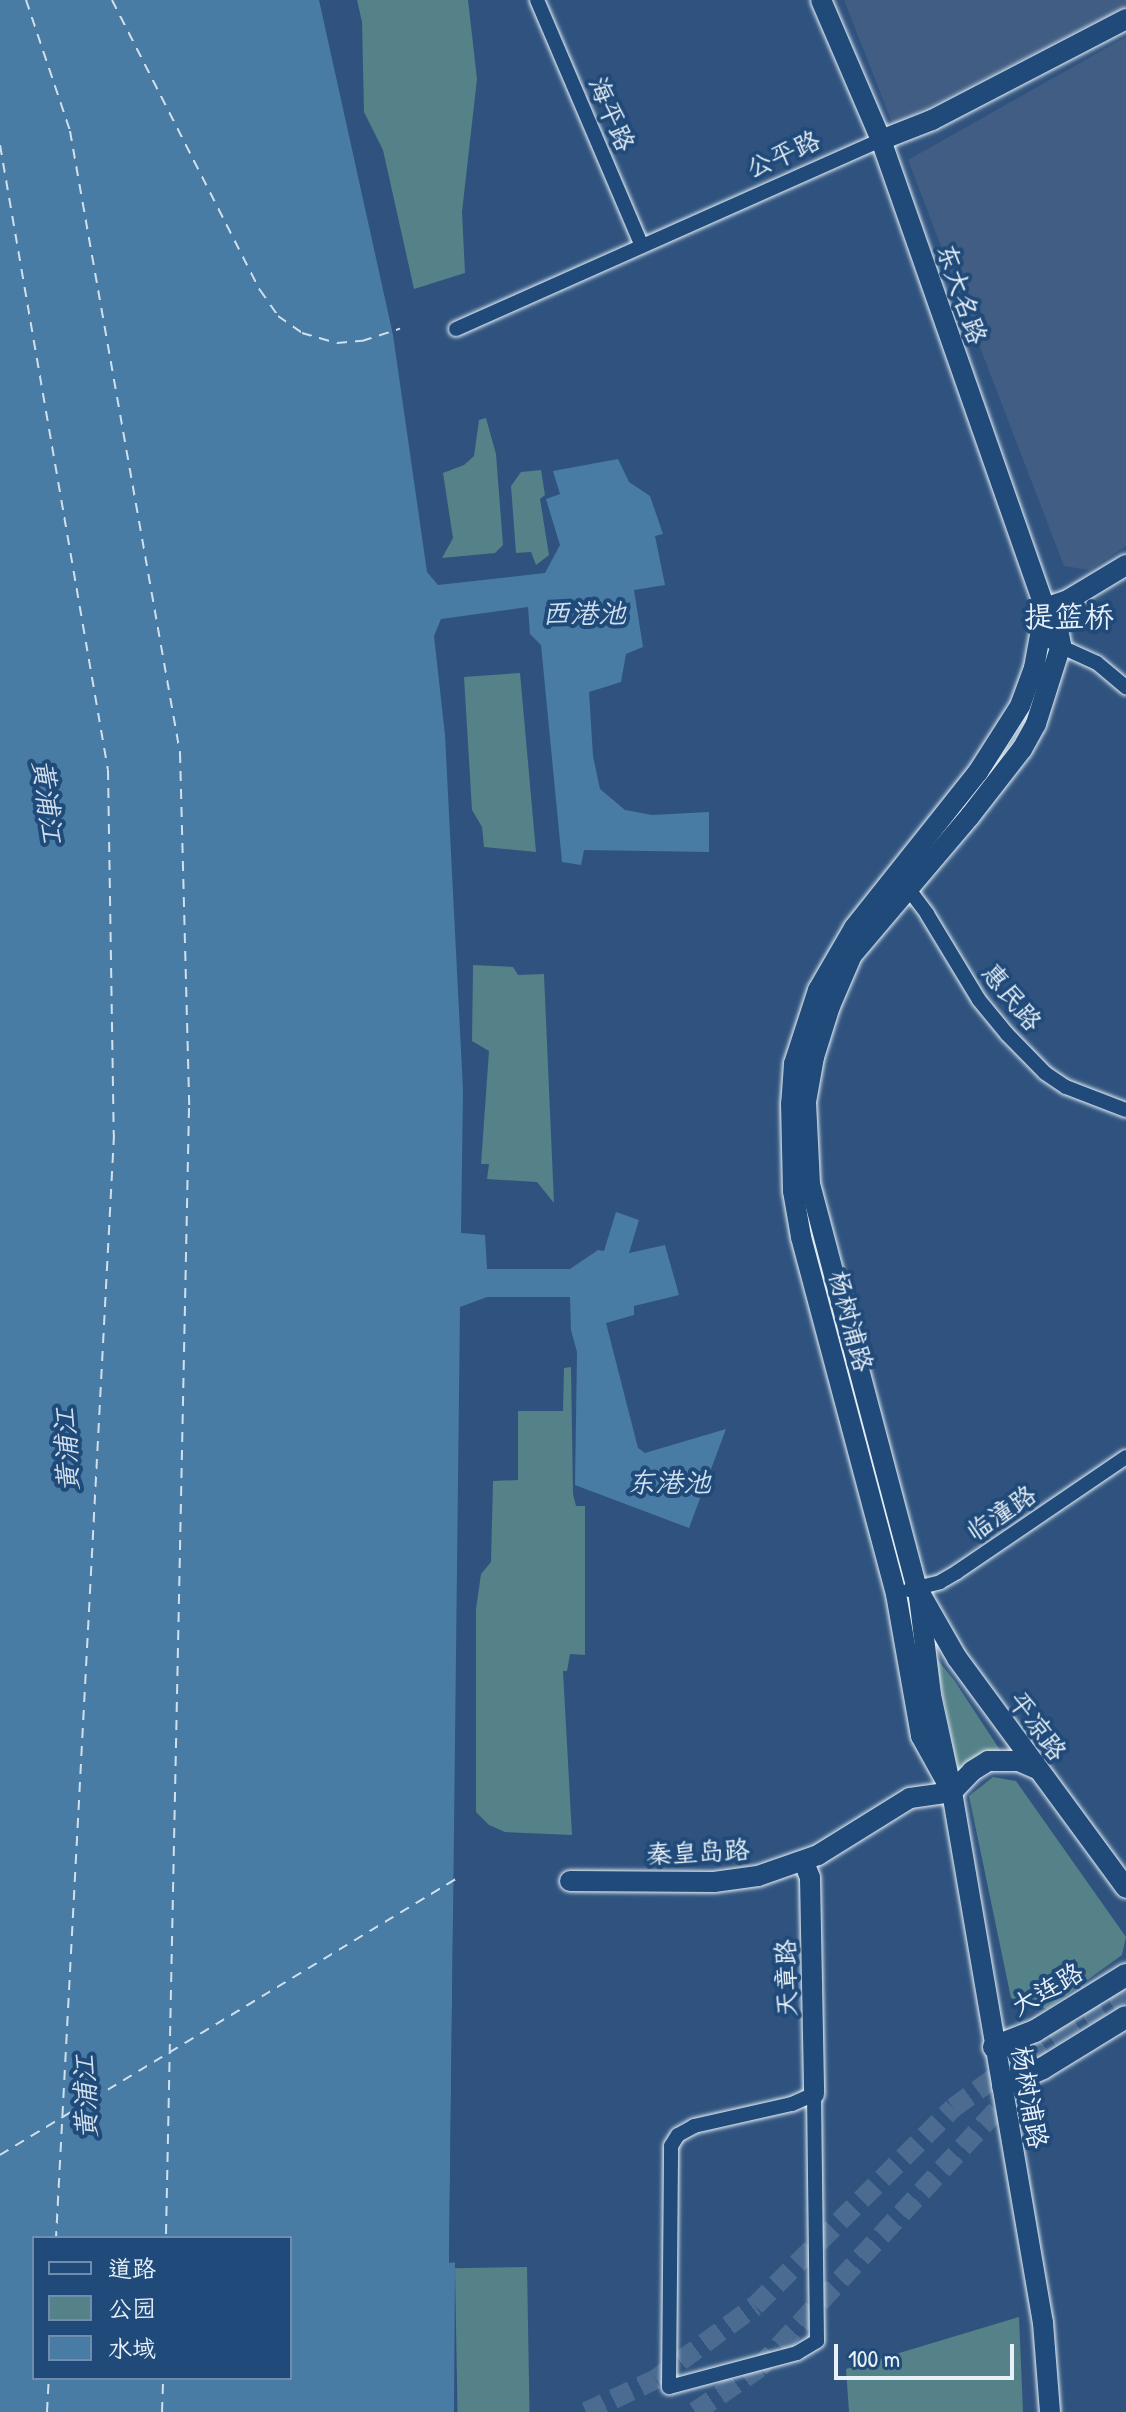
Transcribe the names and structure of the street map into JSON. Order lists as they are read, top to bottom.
{
  "streets": {
    "main road": [
      "公平路",
      "东大名路",
      "杨树浦路",
      "平凉路",
      "秦皇岛路",
      "天章路",
      "大连路"
    ],
    "street": ["海平路", "惠民路", "临潼路"]
  },
  "crossings": [
    ["海平路", "公平路"],
    ["公平路", "东大名路"],
    ["东大名路", "惠民路"],
    ["东大名路", "杨树浦路"],
    ["惠民路", "杨树浦路"],
    ["杨树浦路", "临潼路"],
    ["杨树浦路", "平凉路"],
    ["杨树浦路", "秦皇岛路"],
    ["杨树浦路", "大连路"],
    ["临潼路", "平凉路"],
    ["秦皇岛路", "天章路"]
  ],
  "districts": ["提篮桥"],
  "water": ["西港池", "黄浦江", "东港池"],
  "legend": ["道路", "公园", "水域"],
  "scale_bar": "100 m"
}
